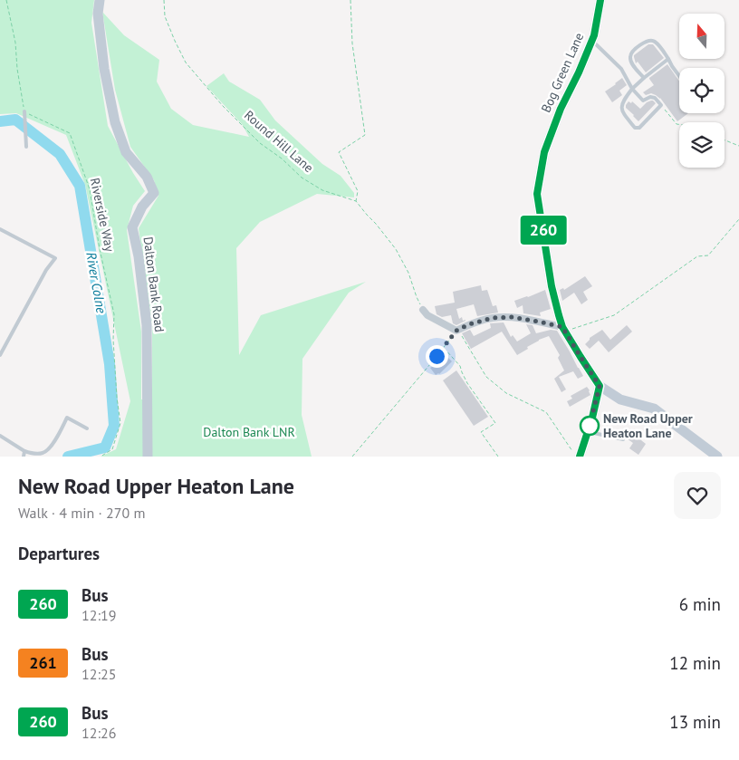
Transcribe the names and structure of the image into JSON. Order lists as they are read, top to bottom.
{
  "streets": {
    "street": ["Bog Green Lane", "Dalton Bank Road"],
    "path": ["Round Hill Lane", "Riverside Way"]
  },
  "water": ["River Colne"],
  "parks": ["Dalton Bank LNR"],
  "places": ["New Road Upper Heaton Lane"],
  "lines": ["bus line 260"],
  "north": "top",
  "page": {
    "on_map": "260",
    "heading": [
      ["New Road Upper Heaton Lane", "Walk · 4 min · 270 m"],
      "Departures"
    ],
    "list": [
      {
        "mark": "260",
        "name": "Bus",
        "note": "12:19",
        "value": "6 min"
      },
      {
        "mark": "261",
        "name": "Bus",
        "note": "12:25",
        "value": "12 min"
      },
      {
        "mark": "260",
        "name": "Bus",
        "note": "12:26",
        "value": "13 min"
      }
    ]
  }
}
